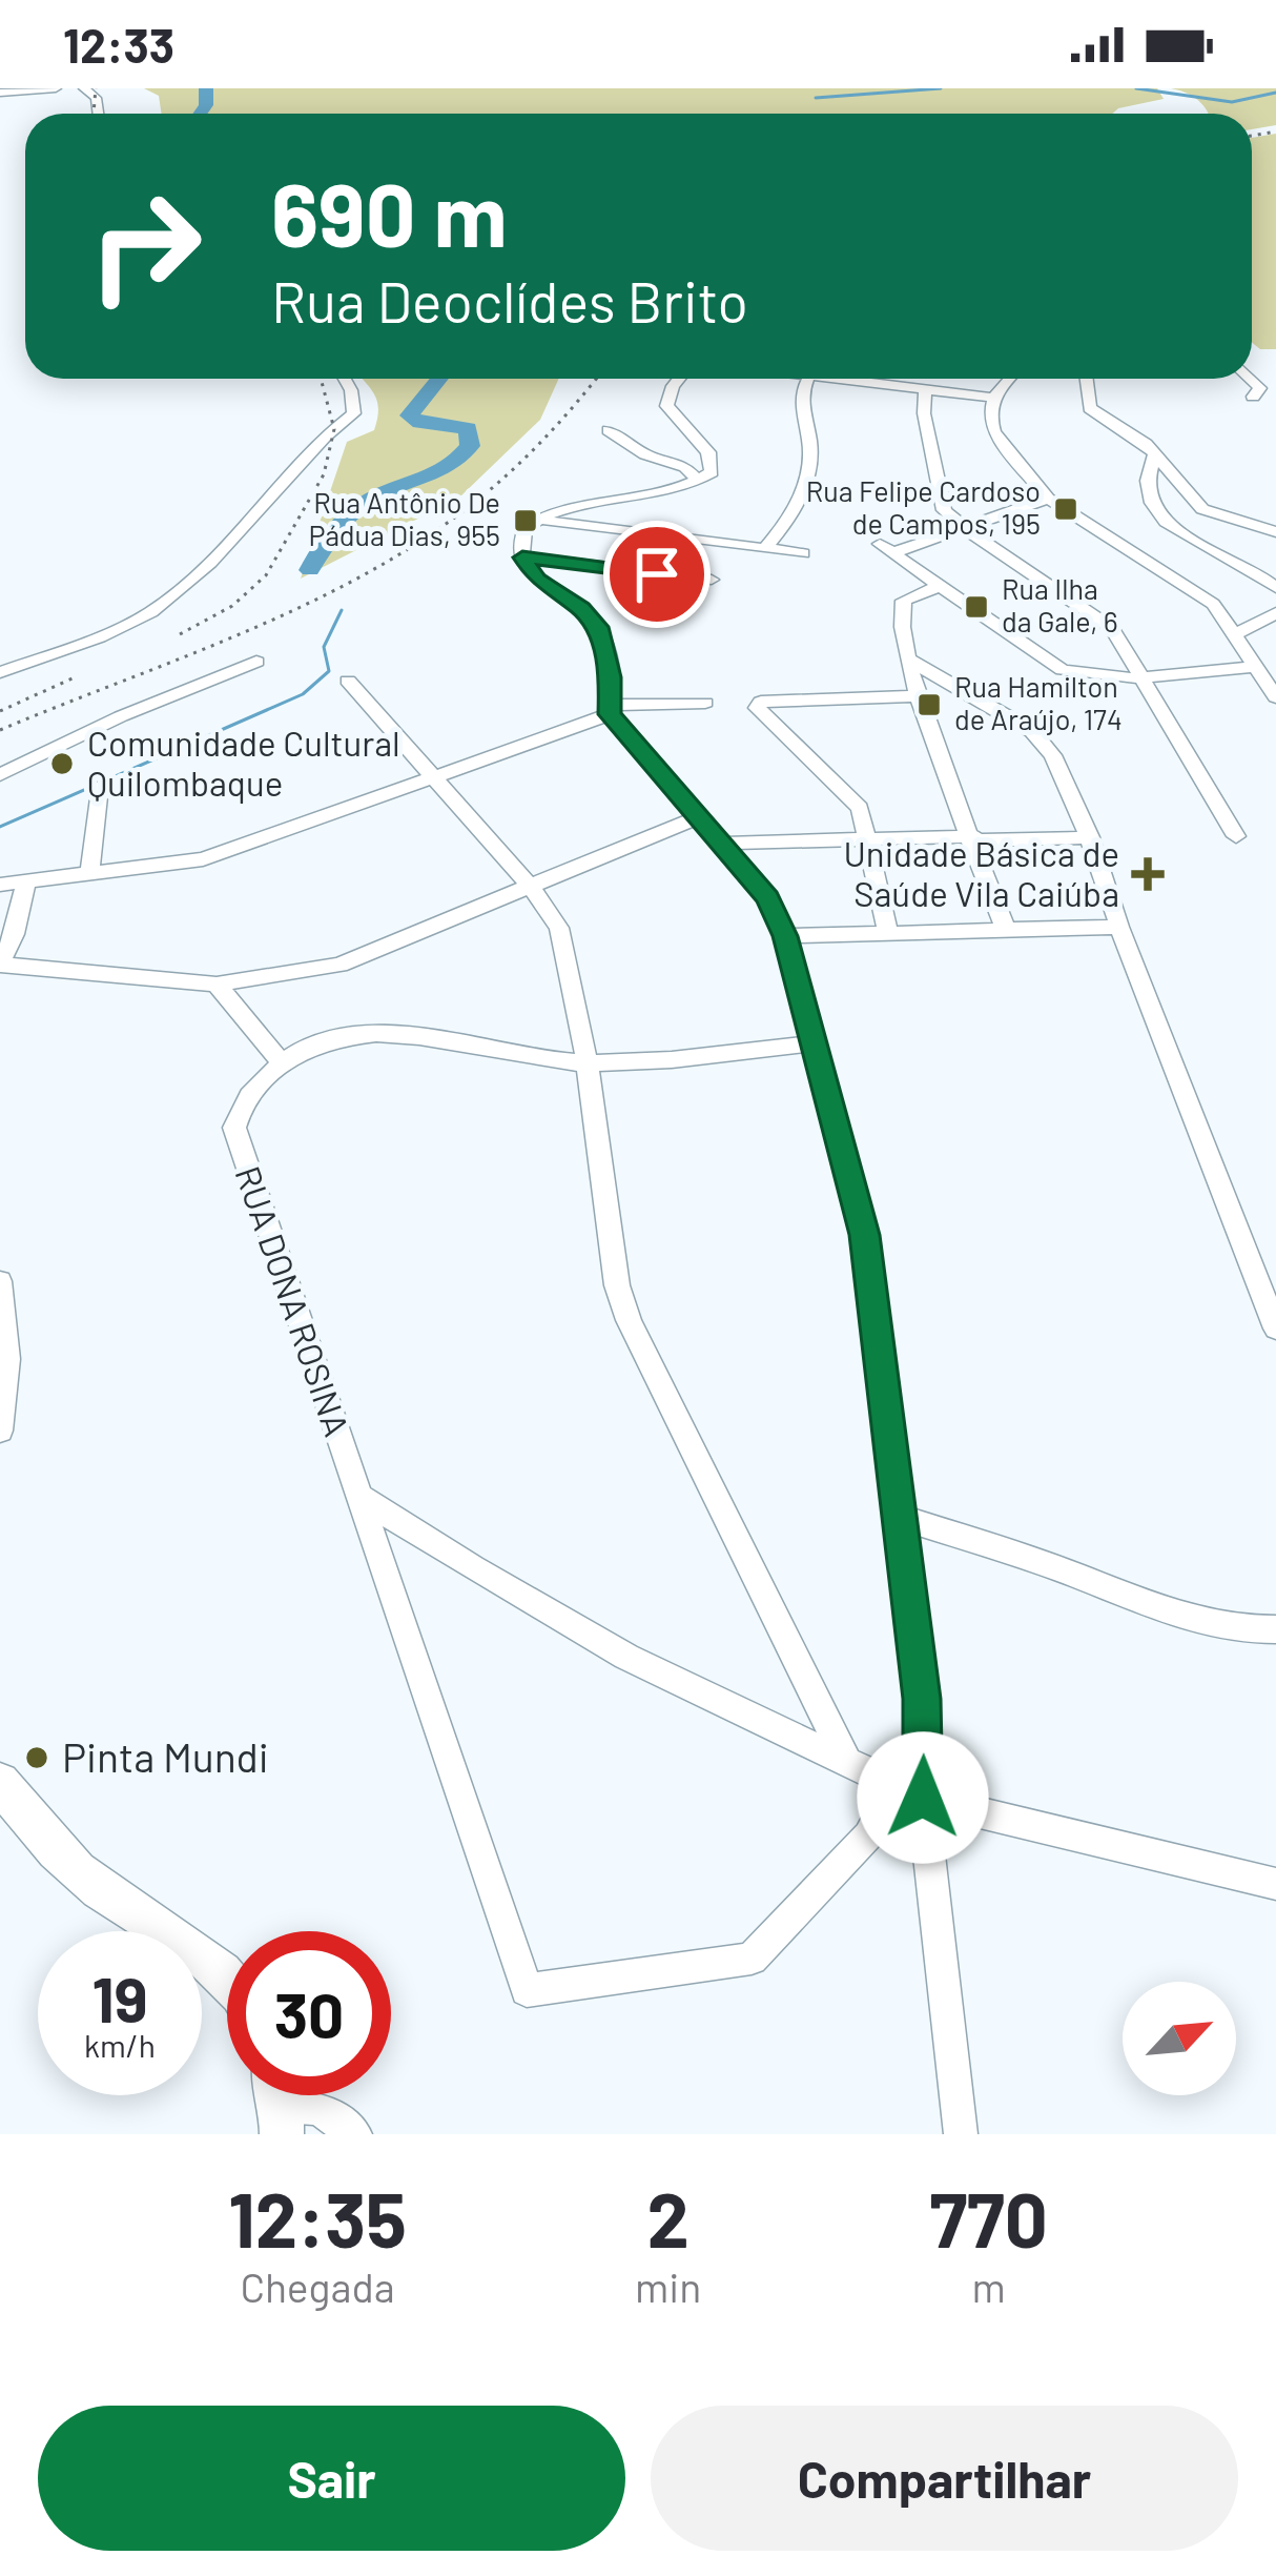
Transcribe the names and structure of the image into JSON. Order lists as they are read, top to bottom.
{
  "streets": {
    "street": ["RUA DONA ROSINA"]
  },
  "places": {
    "transit": [
      "Rua Felipe Cardoso de Campos, 195",
      "Rua Antônio De Pádua Dias, 955",
      "Rua Ilha da Gale, 6",
      "Rua Hamilton de Araújo, 174"
    ],
    "other": ["Comunidade Cultural Quilombaque", "Pinta Mundi"],
    "health": ["Unidade Básica de Saúde Vila Caiúba"]
  },
  "north": "top right",
  "page": {
    "status": "12:33",
    "turn": ["690 m", "Rua Deoclídes Brito"],
    "speed": "19 km/h",
    "limit": "30",
    "eta": [
      "12:35",
      "Chegada",
      "2",
      "min",
      "770",
      "m"
    ],
    "buttons": ["Sair", "Compartilhar"]
  }
}
